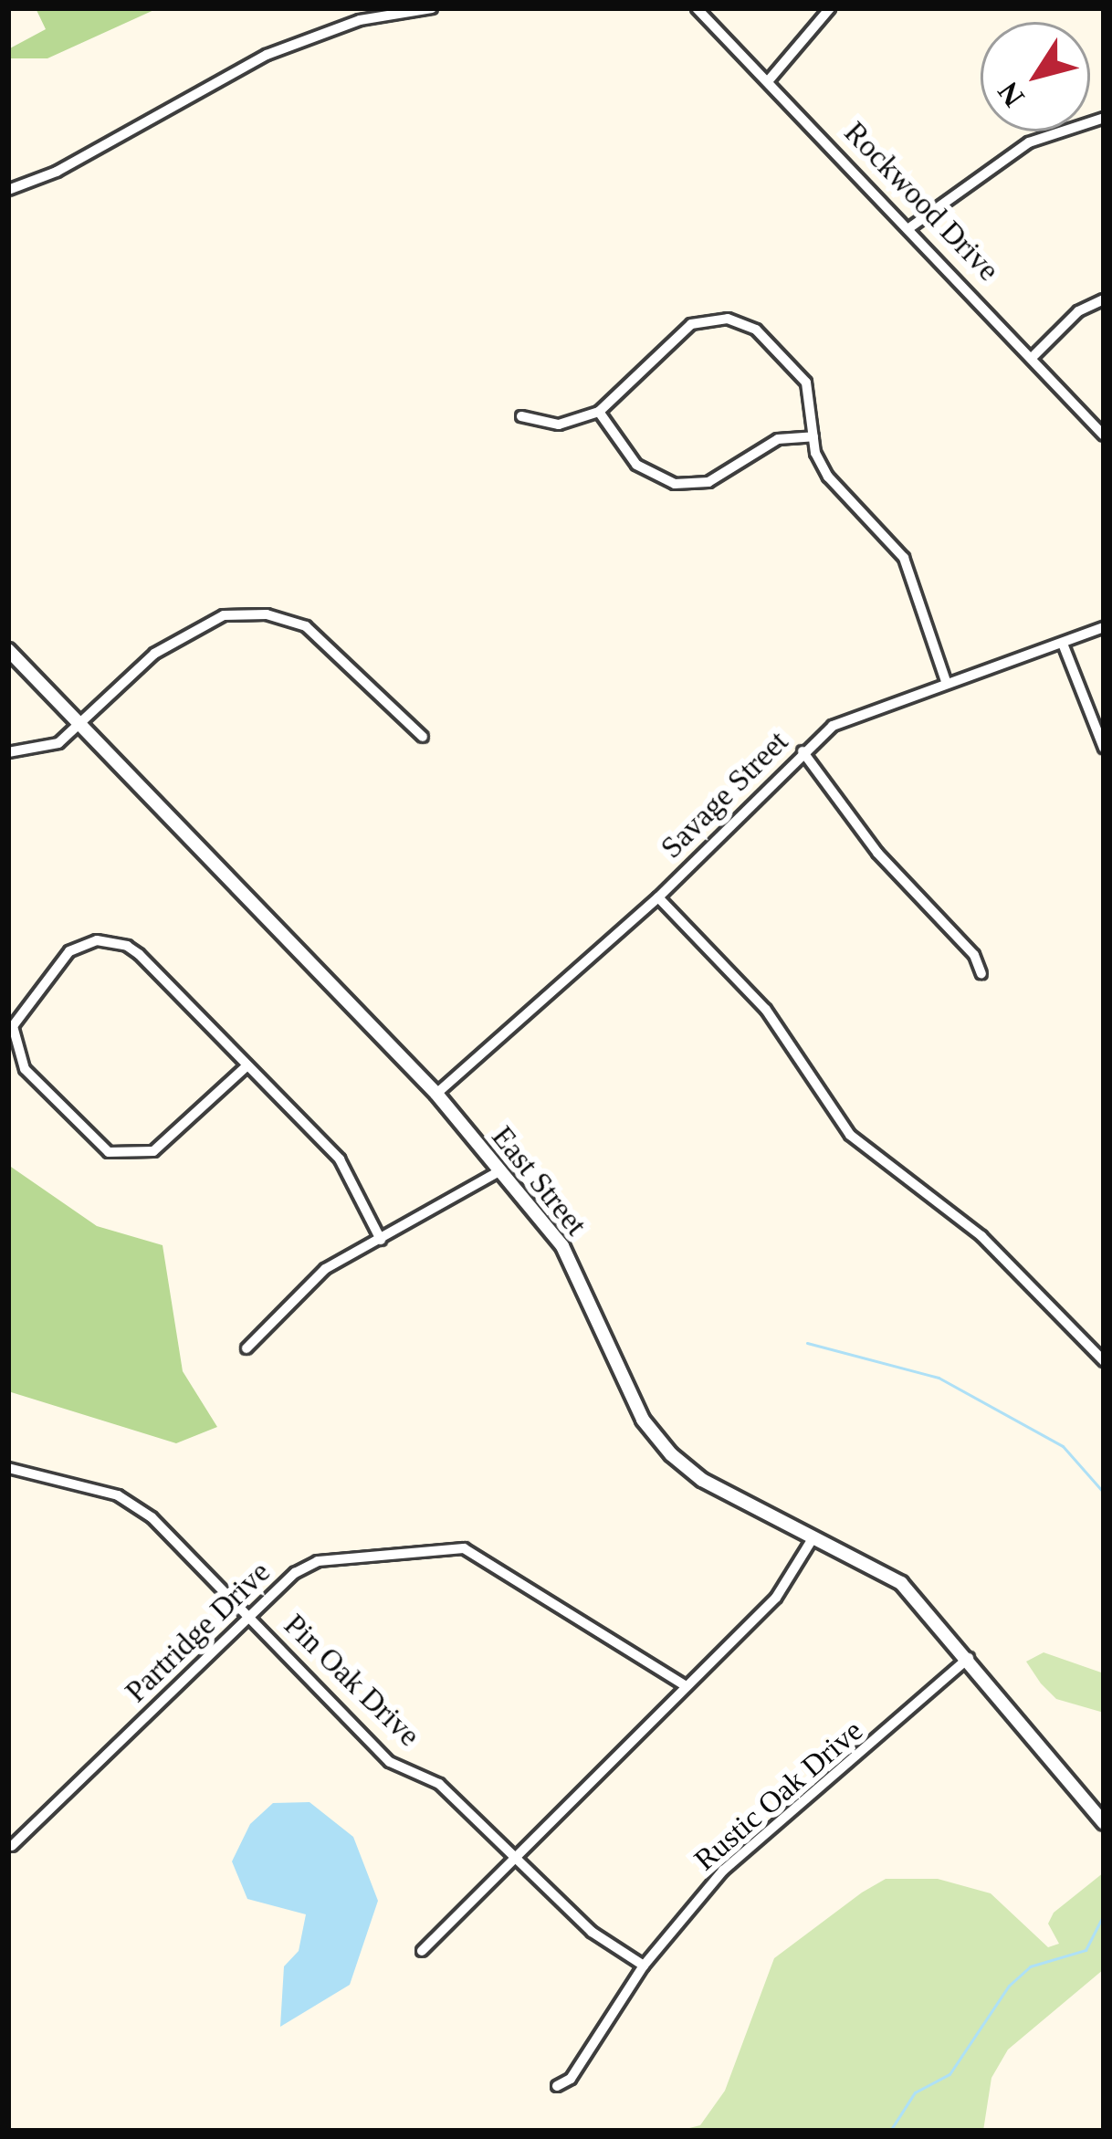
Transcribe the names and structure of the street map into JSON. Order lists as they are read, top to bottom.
{
  "streets": {
    "street": [
      "Rockwood Drive",
      "Savage Street",
      "East Street",
      "Partridge Drive",
      "Pin Oak Drive",
      "Rustic Oak Drive"
    ]
  },
  "crossings": [
    ["Savage Street", "East Street"],
    ["East Street", "Rustic Oak Drive"],
    ["Partridge Drive", "Pin Oak Drive"],
    ["Pin Oak Drive", "Rustic Oak Drive"]
  ],
  "north": "bottom left"
}
